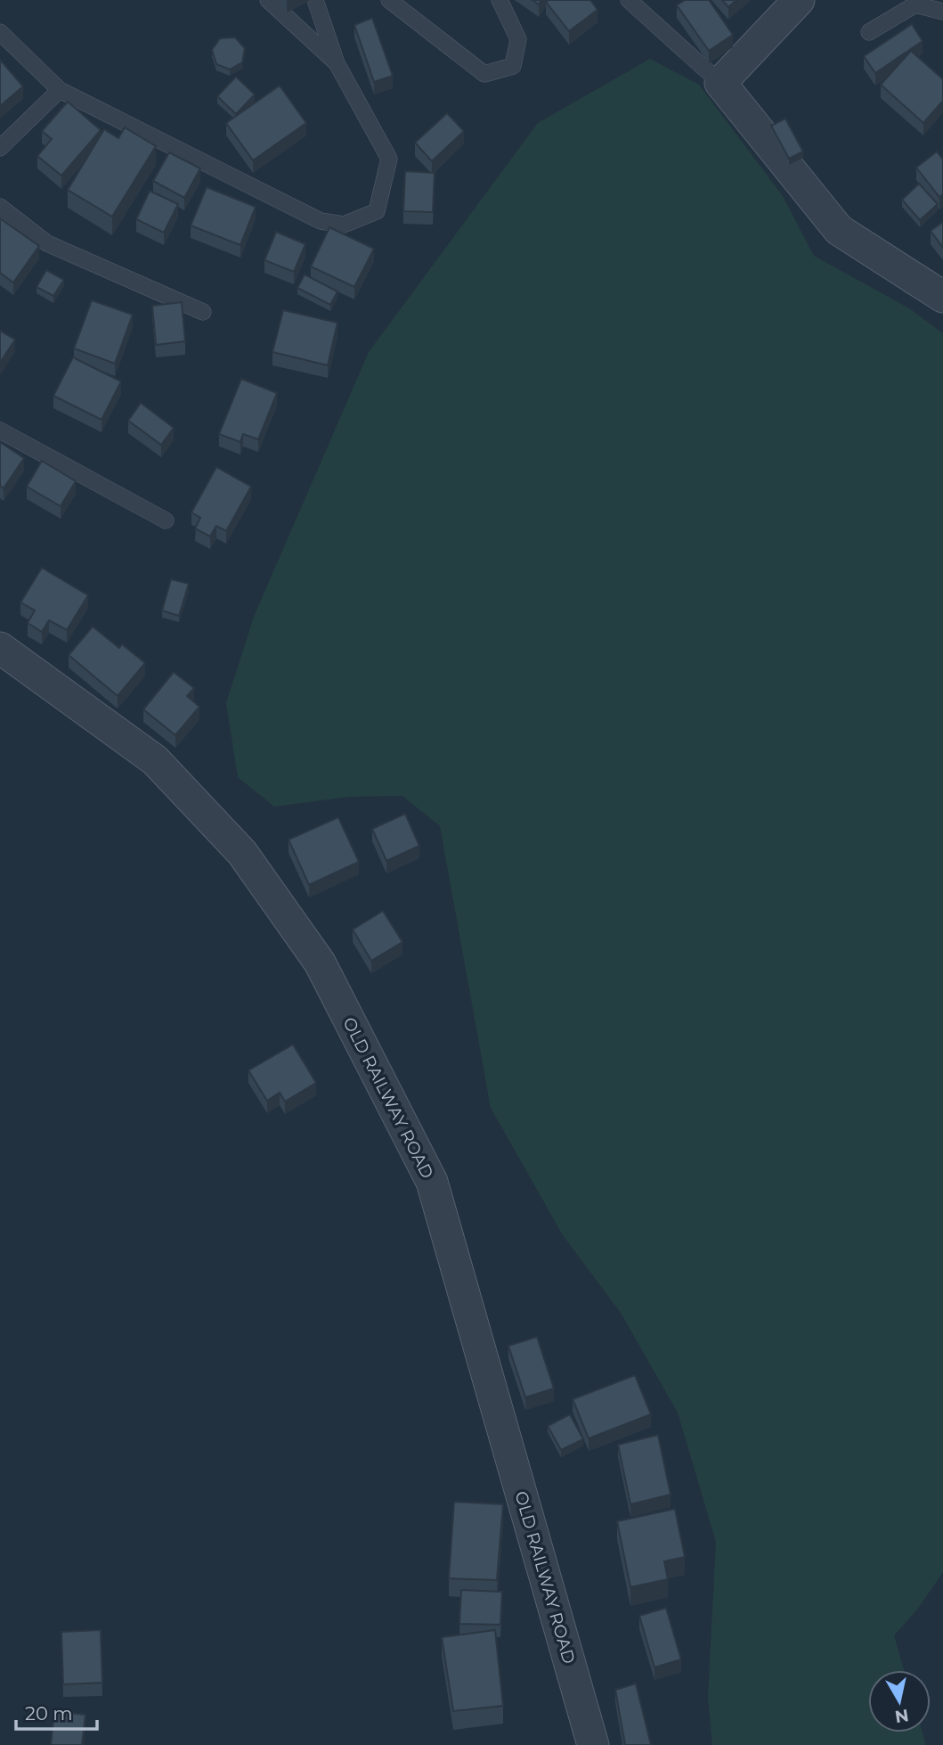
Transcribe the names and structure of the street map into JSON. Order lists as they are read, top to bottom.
{
  "streets": {
    "street": ["OLD RAILWAY ROAD"]
  },
  "scale_bar": "20 m",
  "north": "bottom"
}
